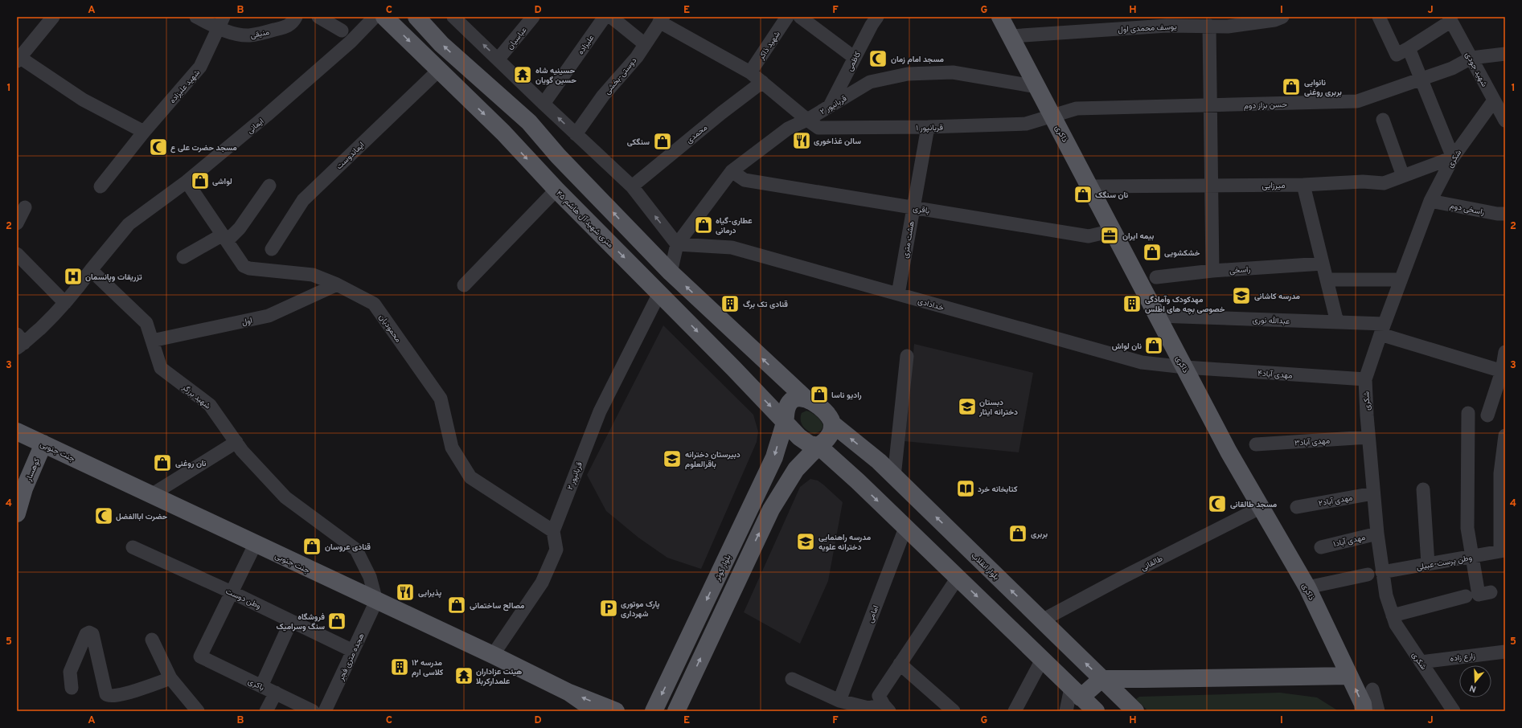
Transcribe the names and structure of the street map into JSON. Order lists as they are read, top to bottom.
{
  "streets": {
    "main road": [
      "ذاکری",
      "۴۵ متری شهید آل هاشم",
      "جنت جنوبی",
      "کوهسار",
      "بلوار انقلاب",
      "بلوار کوثر"
    ],
    "street": [
      "یوسف محمدی اول",
      "منیقی",
      "عباسیان",
      "علیزاده",
      "شهید ذاکر",
      "کاظمی",
      "شهید جودی",
      "دوستی-بخشی",
      "شهید علیزاده",
      "قربانپور ۲",
      "حسن بزاز دوم",
      "ایمانی",
      "قربانپور ۱",
      "محمدی",
      "ایماندوست",
      "شکری",
      "میرزایی",
      "راسخی دوم",
      "باقری",
      "هشت متری",
      "راسخی",
      "خدادادی",
      "عبدالله نوری",
      "اول",
      "محمودیان",
      "مهدی آباد۴",
      "شهید برزگر",
      "مهدی آباد۳",
      "مهدی آباد۲",
      "مهدی آباد۱",
      "وطن پرست-عبیلی",
      "طالقانی",
      "وطن دوست",
      "امامی",
      "هجده متری فجر",
      "زارع زاده",
      "باکری"
    ]
  },
  "crossings": [
    ["یوسف محمدی اول", "ذاکری"],
    ["منیقی", "شهید علیزاده"],
    ["شهید ذاکر", "قربانپور ۱"],
    ["کاظمی", "قربانپور ۲"],
    ["شهید جودی", "حسن بزاز دوم"],
    ["شهید جودی", "شکری"],
    ["دوستی-بخشی", "قربانپور ۱"],
    ["قربانپور ۲", "قربانپور ۱"],
    ["قربانپور ۲", "ذاکری"],
    ["قربانپور ۲", "باقری"],
    ["قربانپور ۲", "۴۵ متری شهید آل هاشم"],
    ["قربانپور ۲", "خدادادی"],
    ["قربانپور ۲", "محمودیان"],
    ["حسن بزاز دوم", "قربانپور ۱"],
    ["حسن بزاز دوم", "ذاکری"],
    ["ایمانی", "محمودیان"],
    ["ایمانی", "شهید برزگر"],
    ["قربانپور ۱", "محمدی"],
    ["قربانپور ۱", "ذاکری"],
    ["قربانپور ۱", "هشت متری"],
    ["ذاکری", "میرزایی"],
    ["ذاکری", "باقری"],
    ["ذاکری", "خدادادی"],
    ["ذاکری", "عبدالله نوری"],
    ["ذاکری", "مهدی آباد۴"],
    ["ذاکری", "طالقانی"],
    ["ایماندوست", "۴۵ متری شهید آل هاشم"],
    ["شکری", "میرزایی"],
    ["شکری", "راسخی دوم"],
    ["شکری", "عبدالله نوری"],
    ["شکری", "مهدی آباد۴"],
    ["شکری", "مهدی آباد۳"],
    ["شکری", "مهدی آباد۲"],
    ["شکری", "مهدی آباد۱"],
    ["شکری", "وطن پرست-عبیلی"],
    ["شکری", "زارع زاده"],
    ["باقری", "هشت متری"],
    ["۴۵ متری شهید آل هاشم", "بلوار انقلاب"],
    ["۴۵ متری شهید آل هاشم", "بلوار کوثر"],
    ["هشت متری", "خدادادی"],
    ["خدادادی", "مهدی آباد۴"],
    ["اول", "محمودیان"],
    ["اول", "شهید برزگر"],
    ["شهید برزگر", "جنت جنوبی"],
    ["شهید برزگر", "هجده متری فجر"],
    ["جنت جنوبی", "کوهسار"],
    ["جنت جنوبی", "هجده متری فجر"],
    ["طالقانی", "بلوار انقلاب"],
    ["بلوار انقلاب", "بلوار کوثر"],
    ["وطن دوست", "هجده متری فجر"],
    ["وطن دوست", "باکری"]
  ],
  "places": {
    "mosque": [
      "مسجد امام زمان",
      "مسجد حضرت علی ع",
      "مسجد طالقانی",
      "حضرت اباالفضل"
    ],
    "temple": ["حسینیه شاه حسین گویان", "هیئت عزاداران علمدارکربلا"],
    "shop": [
      "نانوایی بربری روغنی",
      "سنگکی",
      "لواشی",
      "نان سنگک",
      "عطاری-گیاه درمانی",
      "خشکشویی",
      "نان لواش",
      "رادیو ناسا",
      "نان روغنی",
      "بربری",
      "قنادی عروسان",
      "مصالح ساختمانی",
      "فروشگاه سنگ وسرامیک"
    ],
    "restaurant": ["سالن غذاخوری", "پذیرایی"],
    "office": ["بیمه ایران"],
    "hospital": ["تزریقات وپانسمان"],
    "school or university": [
      "مدرسه کاشانی",
      "دبستان دخترانه ایثار",
      "دبیرستان دخترانه باقرالعلوم",
      "مدرسه راهنمایی دخترانه علویه"
    ],
    "building": ["قنادی تک برگ", "مهدکودک وآمادگی خصوصی بچه های اطلس", "مدرسه ۱۲ کلاسی ارم"],
    "library": ["کتابخانه خرد"],
    "parking": ["پارک موتوری شهرداری"]
  },
  "north": "bottom",
  "grid": {
    "columns": [
      "A",
      "B",
      "C",
      "D",
      "E",
      "F",
      "G",
      "H",
      "I",
      "J"
    ],
    "rows": [
      "1",
      "2",
      "3",
      "4",
      "5"
    ]
  }
}
